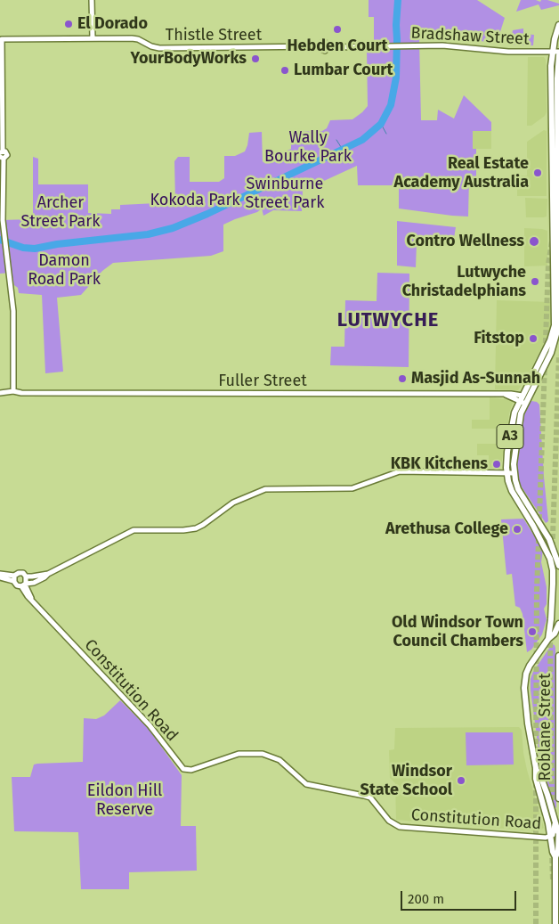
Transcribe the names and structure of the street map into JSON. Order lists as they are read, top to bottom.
{
  "streets": {
    "highway": ["A3", "Roblane Street"],
    "street": [
      "Thistle Street",
      "Bradshaw Street",
      "Fuller Street",
      "Constitution Road"
    ]
  },
  "crossings": [
    ["Thistle Street", "Bradshaw Street"],
    ["Bradshaw Street", "A3"],
    ["Fuller Street", "A3"],
    ["A3", "Constitution Road"]
  ],
  "districts": ["LUTWYCHE"],
  "parks": [
    "Wally Bourke Park",
    "Swinburne Street Park",
    "Kokoda Park",
    "Archer Street Park",
    "Damon Road Park",
    "Eildon Hill Reserve"
  ],
  "places": [
    "El Dorado",
    "Hebden Court",
    "YourBodyWorks",
    "Lumbar Court",
    "Real Estate Academy Australia",
    "Contro Wellness",
    "Lutwyche Christadelphians",
    "Fitstop",
    "Masjid As-Sunnah",
    "KBK Kitchens",
    "Arethusa College",
    "Old Windsor Town Council Chambers",
    "Windsor State School"
  ],
  "scale_bar": "200 m"
}
